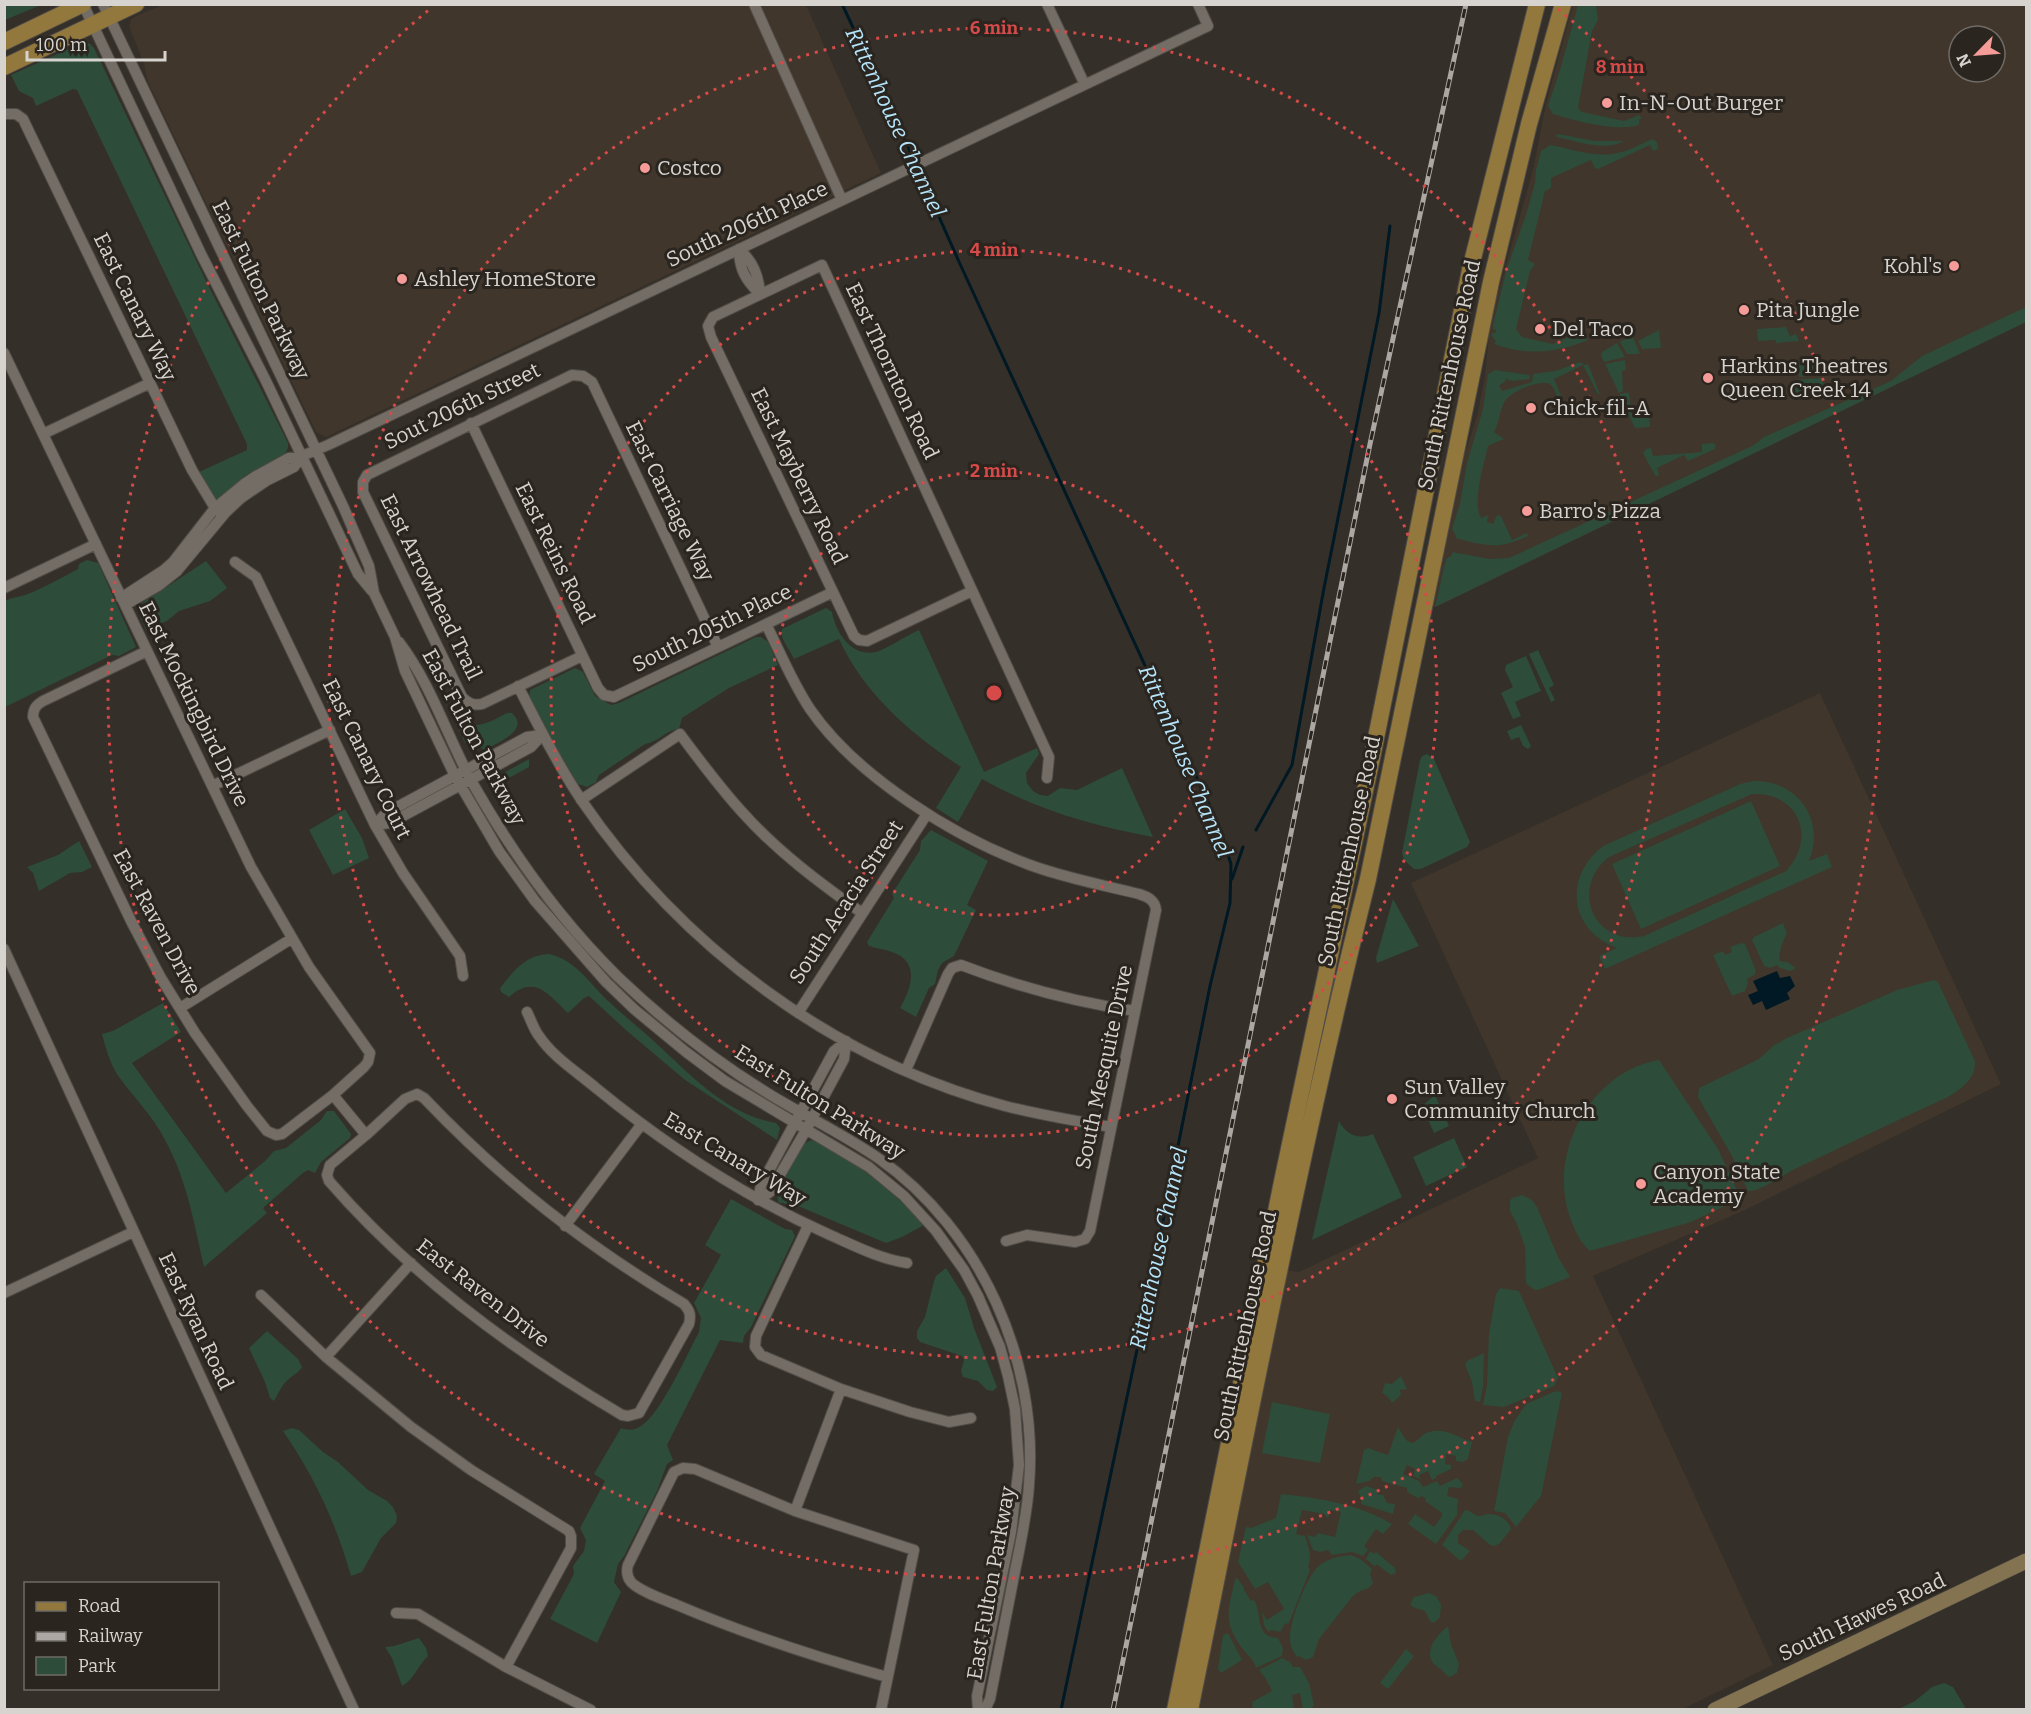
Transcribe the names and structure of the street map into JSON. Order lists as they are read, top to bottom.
{
  "streets": {
    "main road": ["South Rittenhouse Road", "South Hawes Road"],
    "street": [
      "South 206th Place",
      "East Fulton Parkway",
      "East Canary Way",
      "East Thornton Road",
      "Sout 206th Street",
      "East Mayberry Road",
      "East Carriage Way",
      "East Reins Road",
      "East Arrowhead Trail",
      "South 205th Place",
      "East Mockingbird Drive",
      "East Canary Court",
      "South Acacia Street",
      "East Raven Drive",
      "South Mesquite Drive",
      "East Ryan Road"
    ]
  },
  "crossings": [
    ["South 206th Place", "East Fulton Parkway"],
    ["South 206th Place", "East Canary Way"],
    ["South 206th Place", "East Mockingbird Drive"],
    ["East Thornton Road", "East Mayberry Road"],
    ["Sout 206th Street", "East Carriage Way"],
    ["Sout 206th Street", "East Reins Road"],
    ["Sout 206th Street", "East Arrowhead Trail"],
    ["East Mayberry Road", "South 205th Place"],
    ["East Carriage Way", "South 205th Place"],
    ["East Reins Road", "South 205th Place"],
    ["East Mockingbird Drive", "East Raven Drive"],
    ["South Acacia Street", "South Mesquite Drive"]
  ],
  "water": ["Rittenhouse Channel"],
  "places": [
    "In-N-Out Burger",
    "Costco",
    "Kohl's",
    "Ashley HomeStore",
    "Pita Jungle",
    "Del Taco",
    "Harkins Theatres Queen Creek 14",
    "Chick-fil-A",
    "Barro's Pizza",
    "Sun Valley Community Church",
    "Canyon State Academy"
  ],
  "legend": ["Road", "Railway", "Park"],
  "scale_bar": "100 m",
  "north": "bottom left",
  "rings": [
    "6 min",
    "8 min",
    "4 min",
    "2 min"
  ]
}
